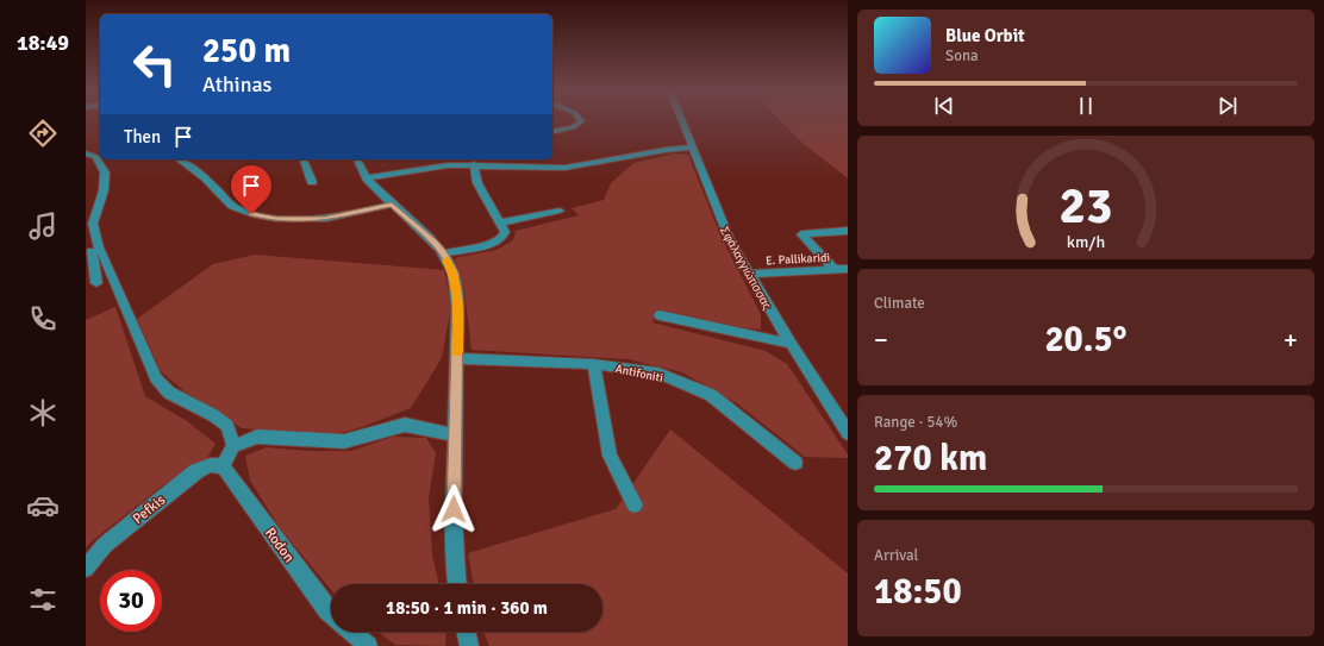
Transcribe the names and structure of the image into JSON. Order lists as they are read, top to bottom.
{
  "streets": {
    "street": [
      "E. Pallikaridi",
      "Σφάλαγγιώτισσας",
      "Antifoniti",
      "Pefkis",
      "Rodon"
    ]
  },
  "crossings": [
    ["E. Pallikaridi", "Σφάλαγγιώτισσας"],
    ["Pefkis", "Rodon"]
  ],
  "page": {
    "tabs": "18:49",
    "turn": ["250 m", "Athinas"],
    "song": ["Blue Orbit", "Sona"],
    "then": "Then",
    "tile": [
      "Climate",
      ["Range · 54%", "270 km"],
      ["Arrival", "18:50"]
    ],
    "heat": ["−", "20.5°", "+"],
    "limit": "30",
    "trip": "18:50 · 1 min · 360 m",
    "gauge": ["23", "km/h"]
  }
}
